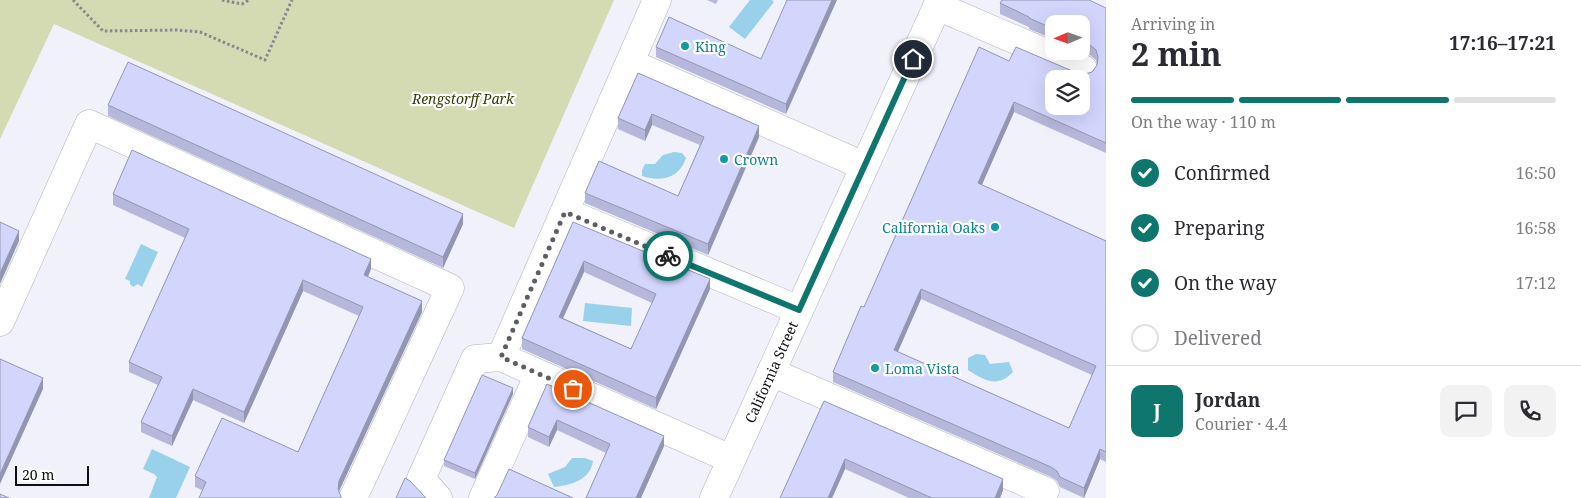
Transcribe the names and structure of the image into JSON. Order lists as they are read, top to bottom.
{
  "streets": {
    "main road": ["California Street"]
  },
  "parks": ["Rengstorff Park"],
  "places": [
    "King",
    "Crown",
    "California Oaks",
    "Loma Vista"
  ],
  "scale_bar": "20 m",
  "north": "left",
  "page": {
    "heading": ["2 min", "Arriving in", "17:16–17:21"],
    "panel": ["Jordan", "Courier · 4.4"],
    "bar": "On the way · 110 m",
    "list": [
      ["Confirmed", "16:50"],
      ["Preparing", "16:58"],
      ["On the way", "17:12"],
      "Delivered"
    ],
    "round": "J",
    "scale": "20 m"
  }
}
